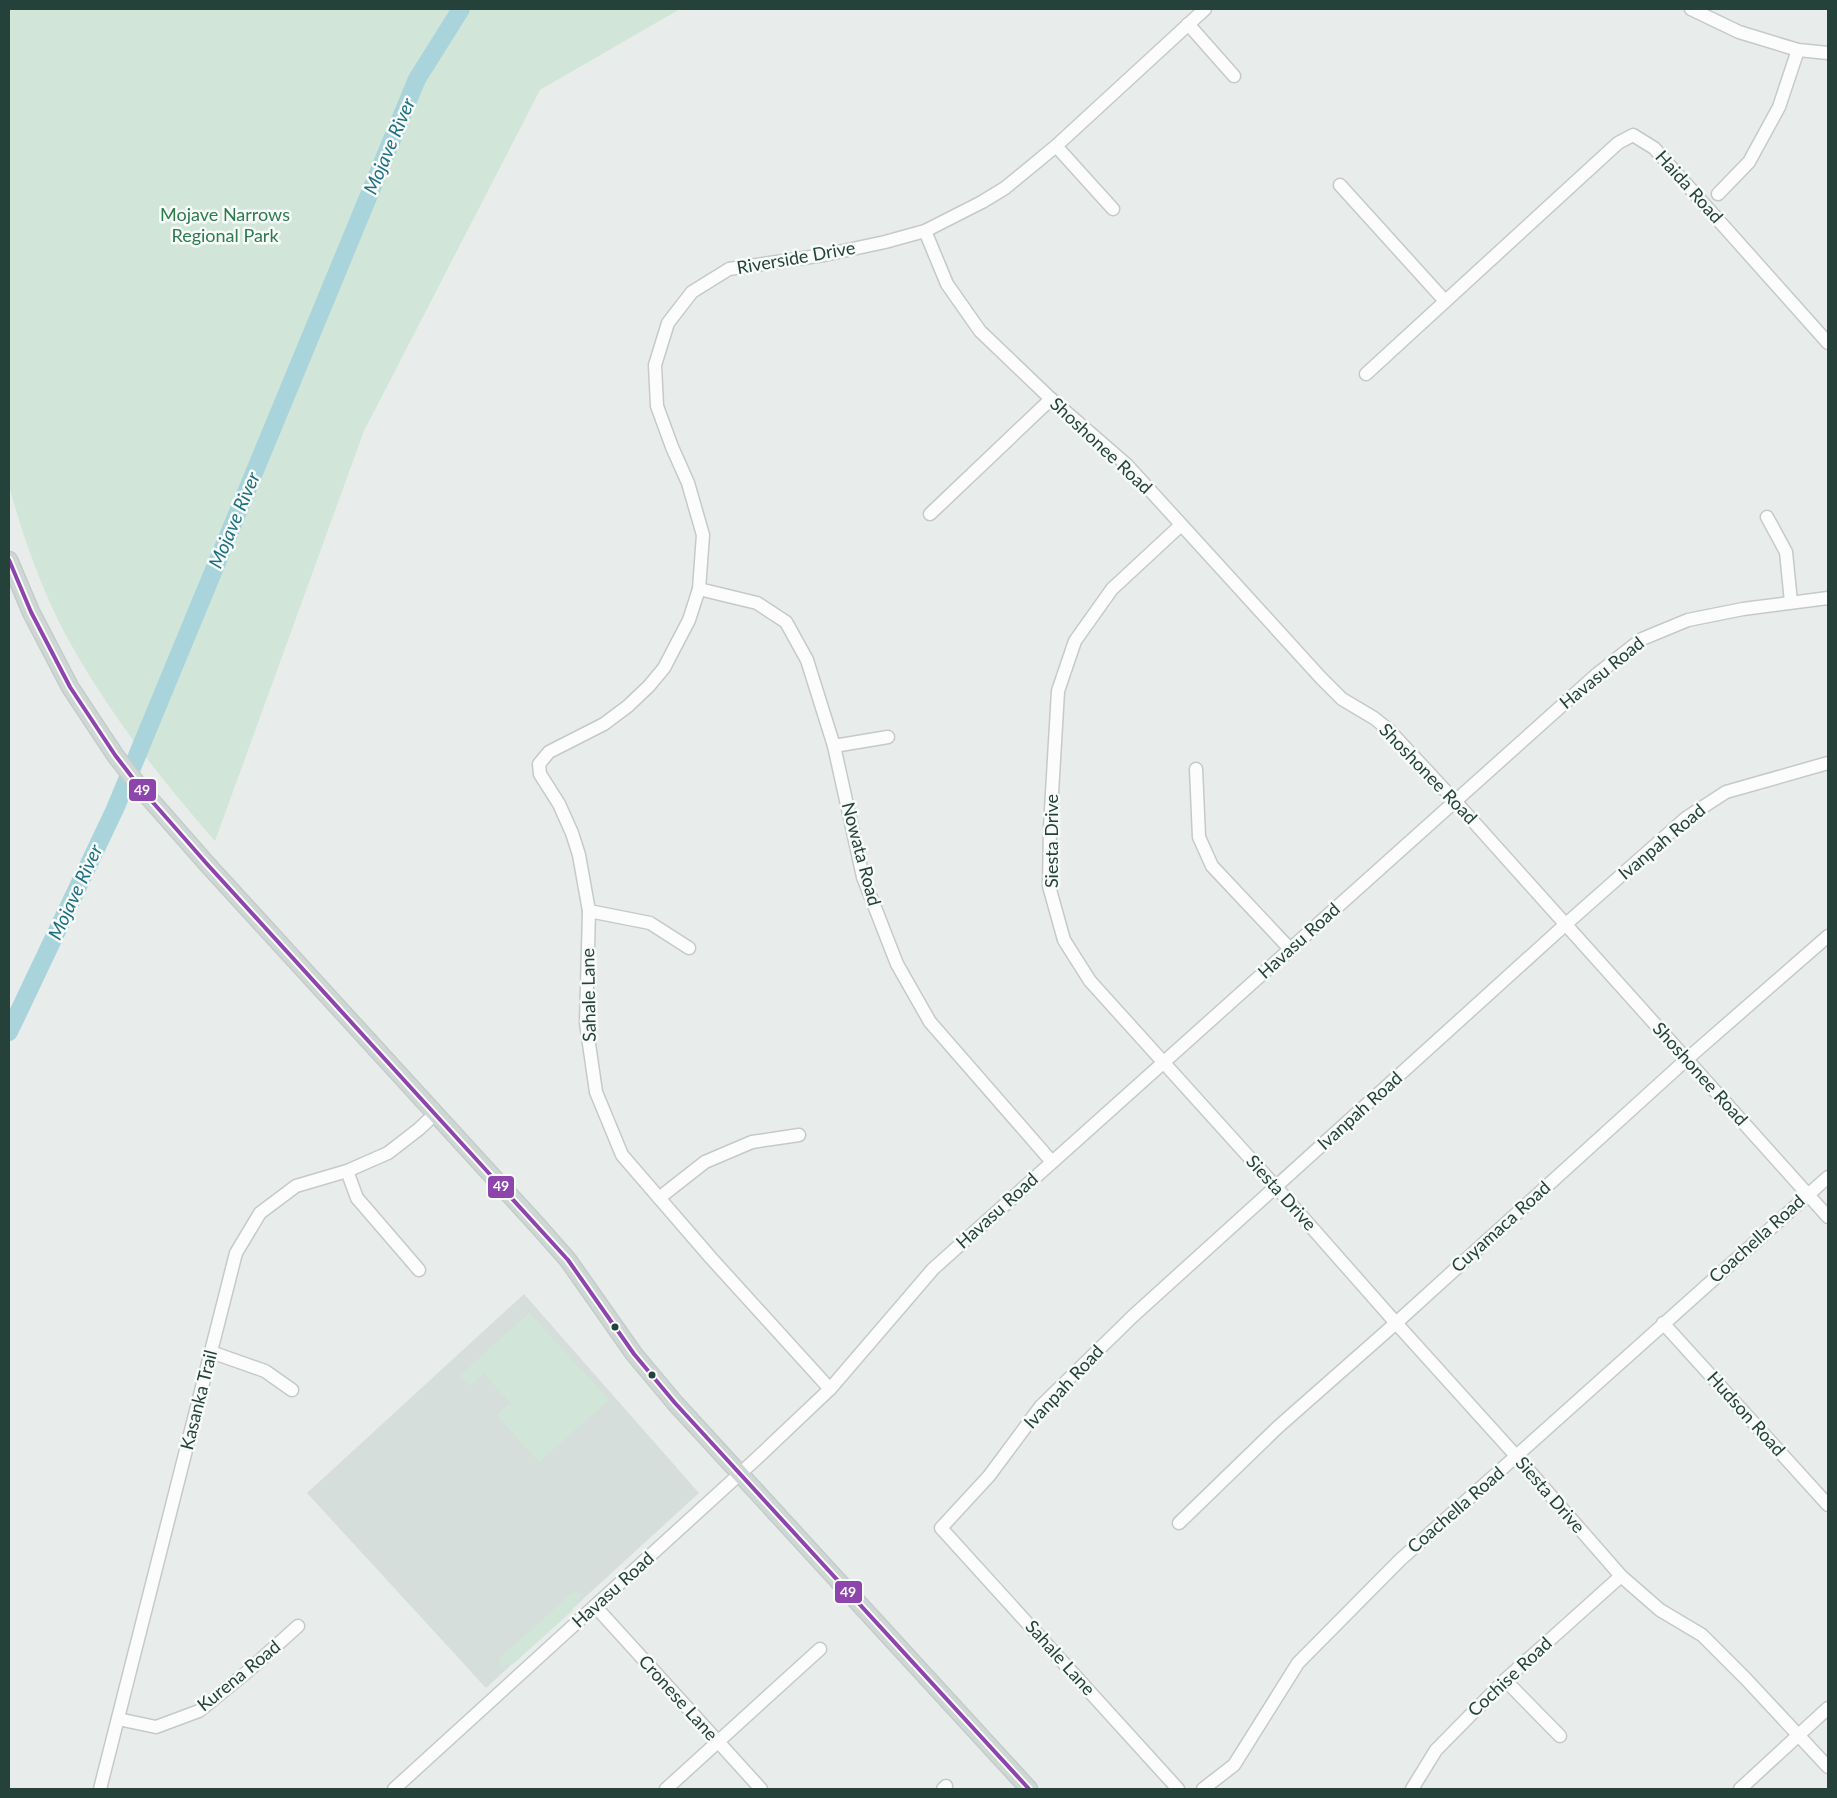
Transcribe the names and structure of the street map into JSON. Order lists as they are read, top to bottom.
{
  "streets": {
    "street": [
      "Haida Road",
      "Riverside Drive",
      "Shoshonee Road",
      "Havasu Road",
      "Siesta Drive",
      "Ivanpah Road",
      "Nowata Road",
      "Sahale Lane",
      "Cuyamaca Road",
      "Coachella Road",
      "Kasanka Trail",
      "Hudson Road",
      "Kurena Road",
      "Cochise Road",
      "Cronese Lane"
    ]
  },
  "crossings": [
    ["Riverside Drive", "Shoshonee Road"],
    ["Riverside Drive", "Nowata Road"],
    ["Riverside Drive", "Sahale Lane"],
    ["Shoshonee Road", "Havasu Road"],
    ["Shoshonee Road", "Siesta Drive"],
    ["Shoshonee Road", "Ivanpah Road"],
    ["Shoshonee Road", "Cuyamaca Road"],
    ["Shoshonee Road", "Coachella Road"],
    ["Havasu Road", "Siesta Drive"],
    ["Havasu Road", "Nowata Road"],
    ["Havasu Road", "Sahale Lane"],
    ["Havasu Road", "Cronese Lane"],
    ["Siesta Drive", "Ivanpah Road"],
    ["Siesta Drive", "Cuyamaca Road"],
    ["Siesta Drive", "Coachella Road"],
    ["Siesta Drive", "Cochise Road"],
    ["Ivanpah Road", "Sahale Lane"],
    ["Coachella Road", "Hudson Road"],
    ["Kasanka Trail", "Kurena Road"]
  ],
  "water": ["Mojave River"],
  "parks": ["Mojave Narrows Regional Park"],
  "lines": ["transit line 49"]
}
